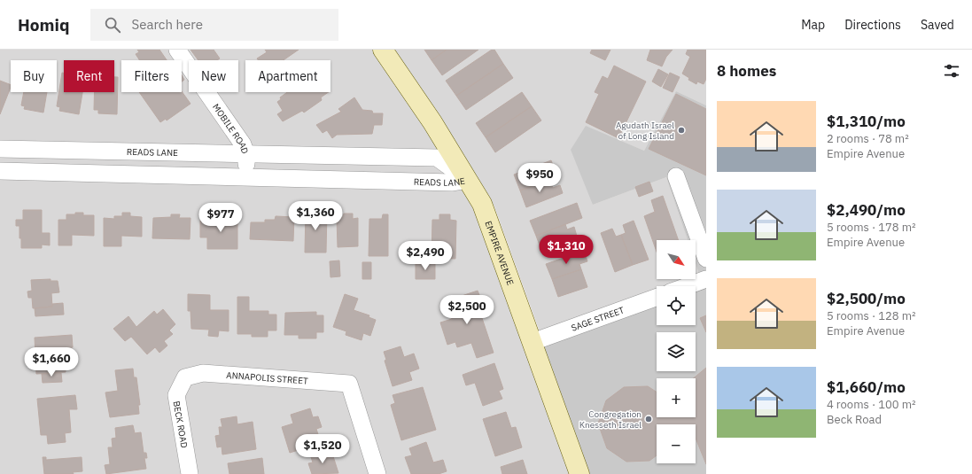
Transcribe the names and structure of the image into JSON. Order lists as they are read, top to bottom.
{
  "streets": {
    "main road": ["EMPIRE AVENUE"],
    "street": [
      "MOBILE ROAD",
      "READS LANE",
      "SAGE STREET",
      "ANNAPOLIS STREET",
      "BECK ROAD"
    ]
  },
  "crossings": [
    ["MOBILE ROAD", "READS LANE"],
    ["READS LANE", "EMPIRE AVENUE"],
    ["EMPIRE AVENUE", "SAGE STREET"],
    ["ANNAPOLIS STREET", "BECK ROAD"]
  ],
  "places": ["Agudath Israel of Long Island", "Congregation Knesseth Israel"],
  "north": "bottom right",
  "page": {
    "header": "Homiq",
    "search": "Search here",
    "nav": ["Map", "Directions", "Saved"],
    "heading": "8 homes",
    "chip": [
      "Buy",
      "Rent",
      "Filters",
      "New",
      "Apartment"
    ],
    "list": [
      {
        "name": "$1,310/mo",
        "note": "2 rooms · 78 m² · Empire Avenue"
      },
      {
        "name": "$2,490/mo",
        "note": "5 rooms · 178 m² · Empire Avenue"
      },
      {
        "name": "$2,500/mo",
        "note": "5 rooms · 128 m² · Empire Avenue"
      },
      {
        "name": "$1,660/mo",
        "note": "4 rooms · 100 m² · Beck Road"
      }
    ],
    "price": [
      "$950",
      "$1,360",
      "$977",
      "$1,310",
      "$2,490",
      "$2,500",
      "$1,660",
      "$1,520"
    ],
    "map_buttons": ["+", "−"]
  }
}
